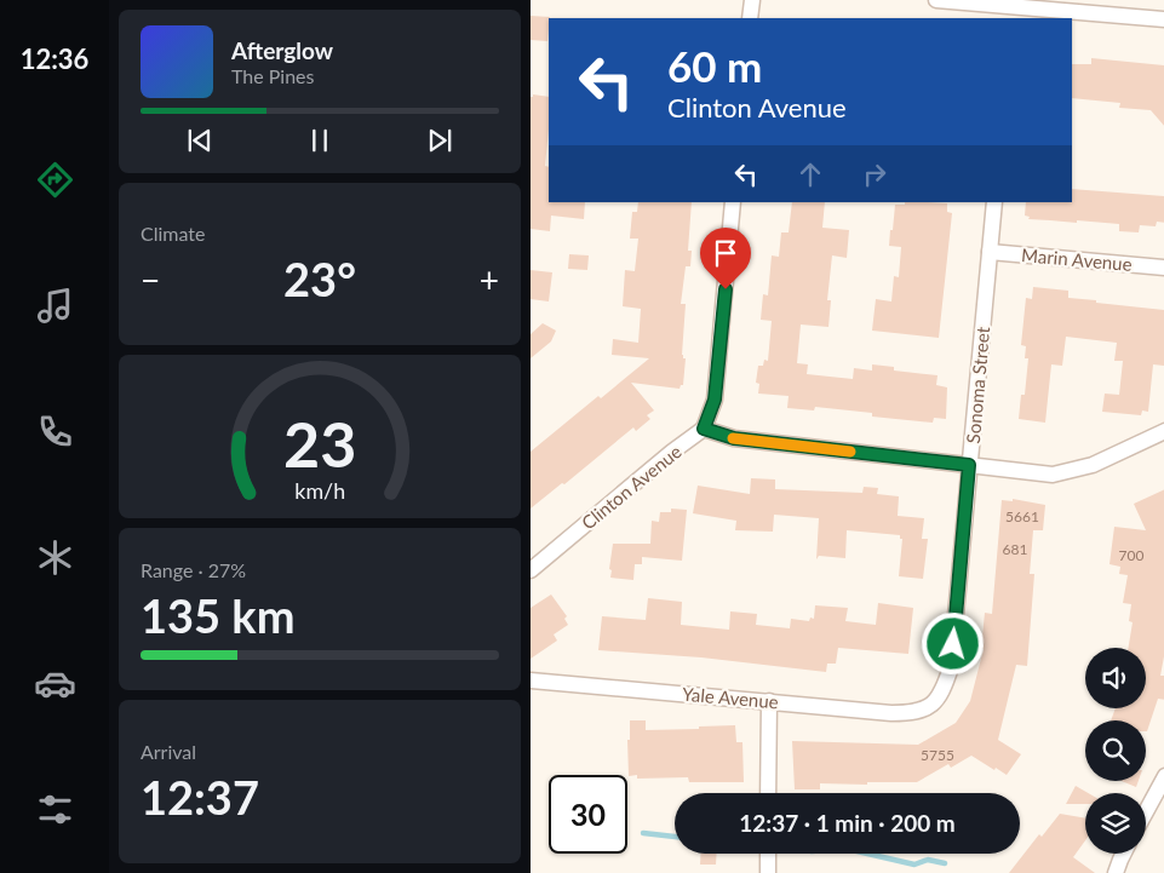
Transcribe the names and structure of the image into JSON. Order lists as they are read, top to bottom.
{
  "streets": {
    "street": [
      "Marin Avenue",
      "Sonoma Street",
      "Clinton Avenue",
      "Yale Avenue"
    ]
  },
  "crossings": [
    ["Marin Avenue", "Sonoma Street"],
    ["Sonoma Street", "Yale Avenue"]
  ],
  "house_numbers": [
    "5661",
    "681",
    "700",
    "5755"
  ],
  "page": {
    "tabs": "12:36",
    "turn": ["60 m", "Clinton Avenue"],
    "song": ["Afterglow", "The Pines"],
    "tile": [
      "Climate",
      ["Range · 27%", "135 km"],
      ["Arrival", "12:37"]
    ],
    "heat": ["−", "23°", "+"],
    "limit": "30",
    "trip": "12:37 · 1 min · 200 m",
    "gauge": ["23", "km/h"]
  }
}
